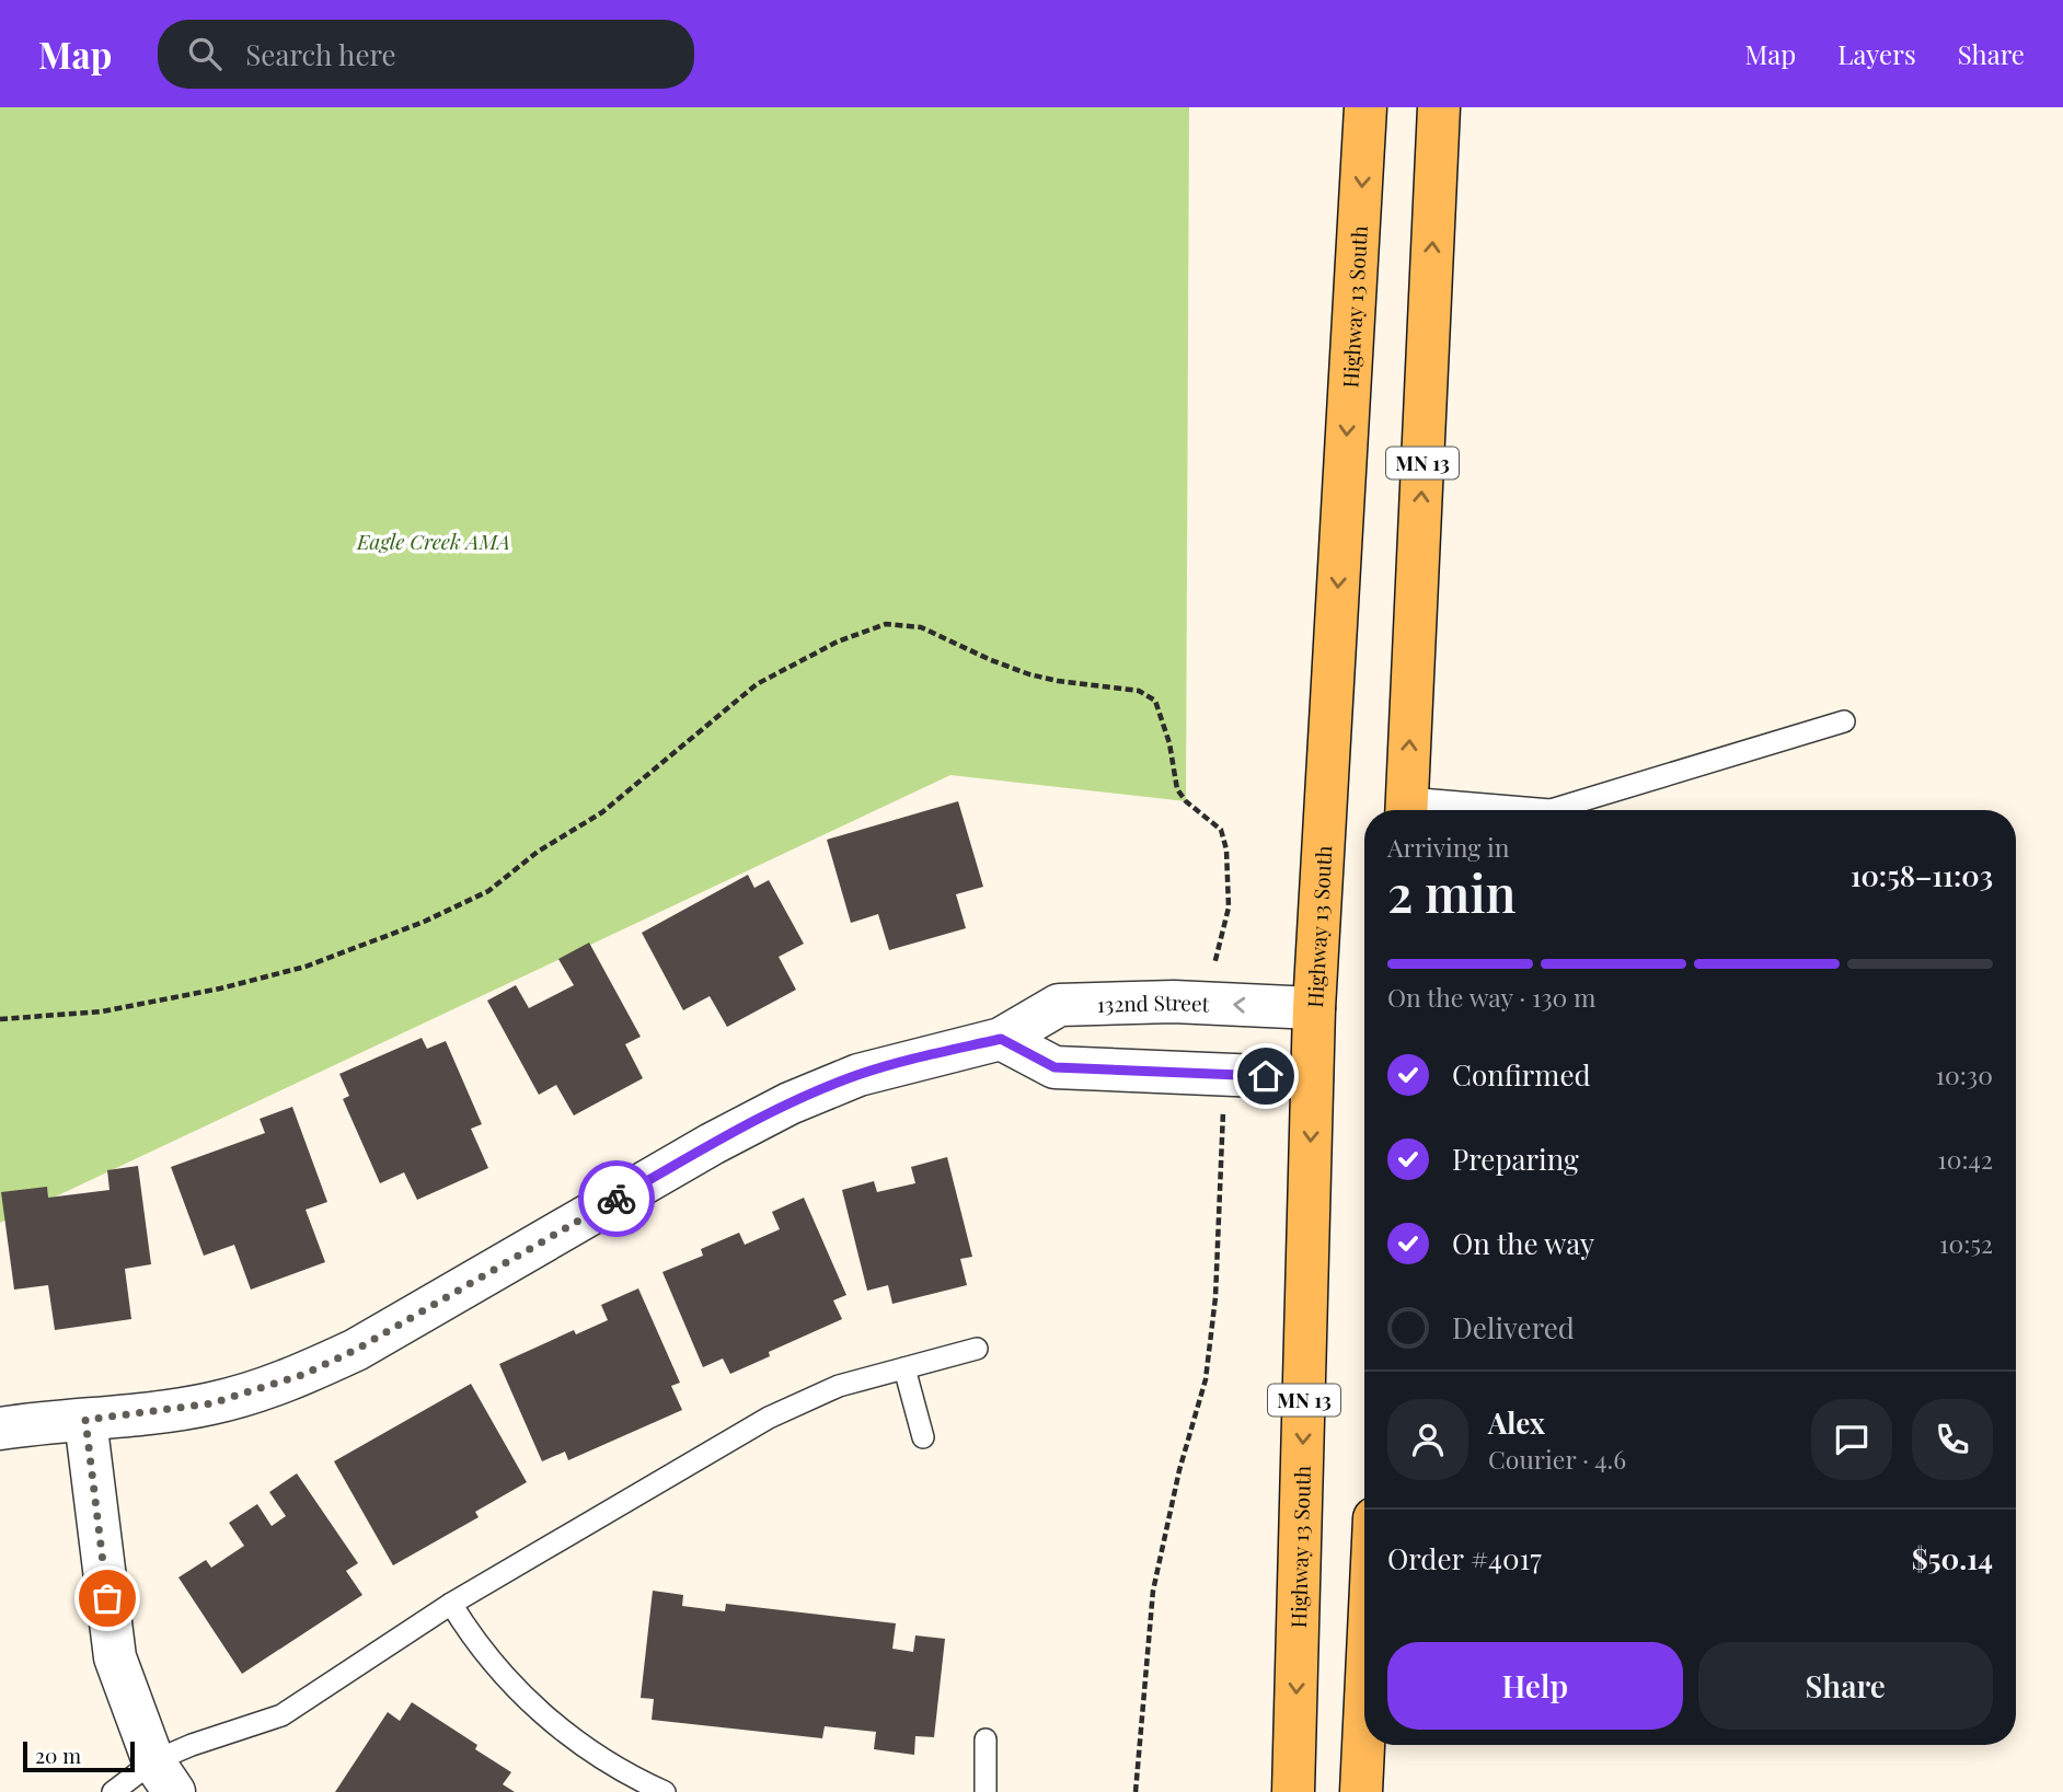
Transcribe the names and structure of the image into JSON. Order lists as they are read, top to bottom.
{
  "streets": {
    "main road": ["Highway 13 South", "MN 13"],
    "street": ["132nd Street"]
  },
  "crossings": [
    ["Highway 13 South", "132nd Street"]
  ],
  "parks": ["Eagle Creek AMA"],
  "scale_bar": "20 m",
  "page": {
    "header": "Map",
    "search": "Search here",
    "nav": ["Map", "Layers", "Share"],
    "heading": ["2 min", "Arriving in", "10:58–11:03"],
    "panel": [
      "Alex",
      "Courier · 4.6",
      "Order #4017",
      "$50.14"
    ],
    "bar": "On the way · 130 m",
    "list": [
      ["Confirmed", "10:30"],
      ["Preparing", "10:42"],
      ["On the way", "10:52"],
      "Delivered"
    ],
    "buttons": ["Help", "Share"],
    "scale": "20 m"
  }
}
